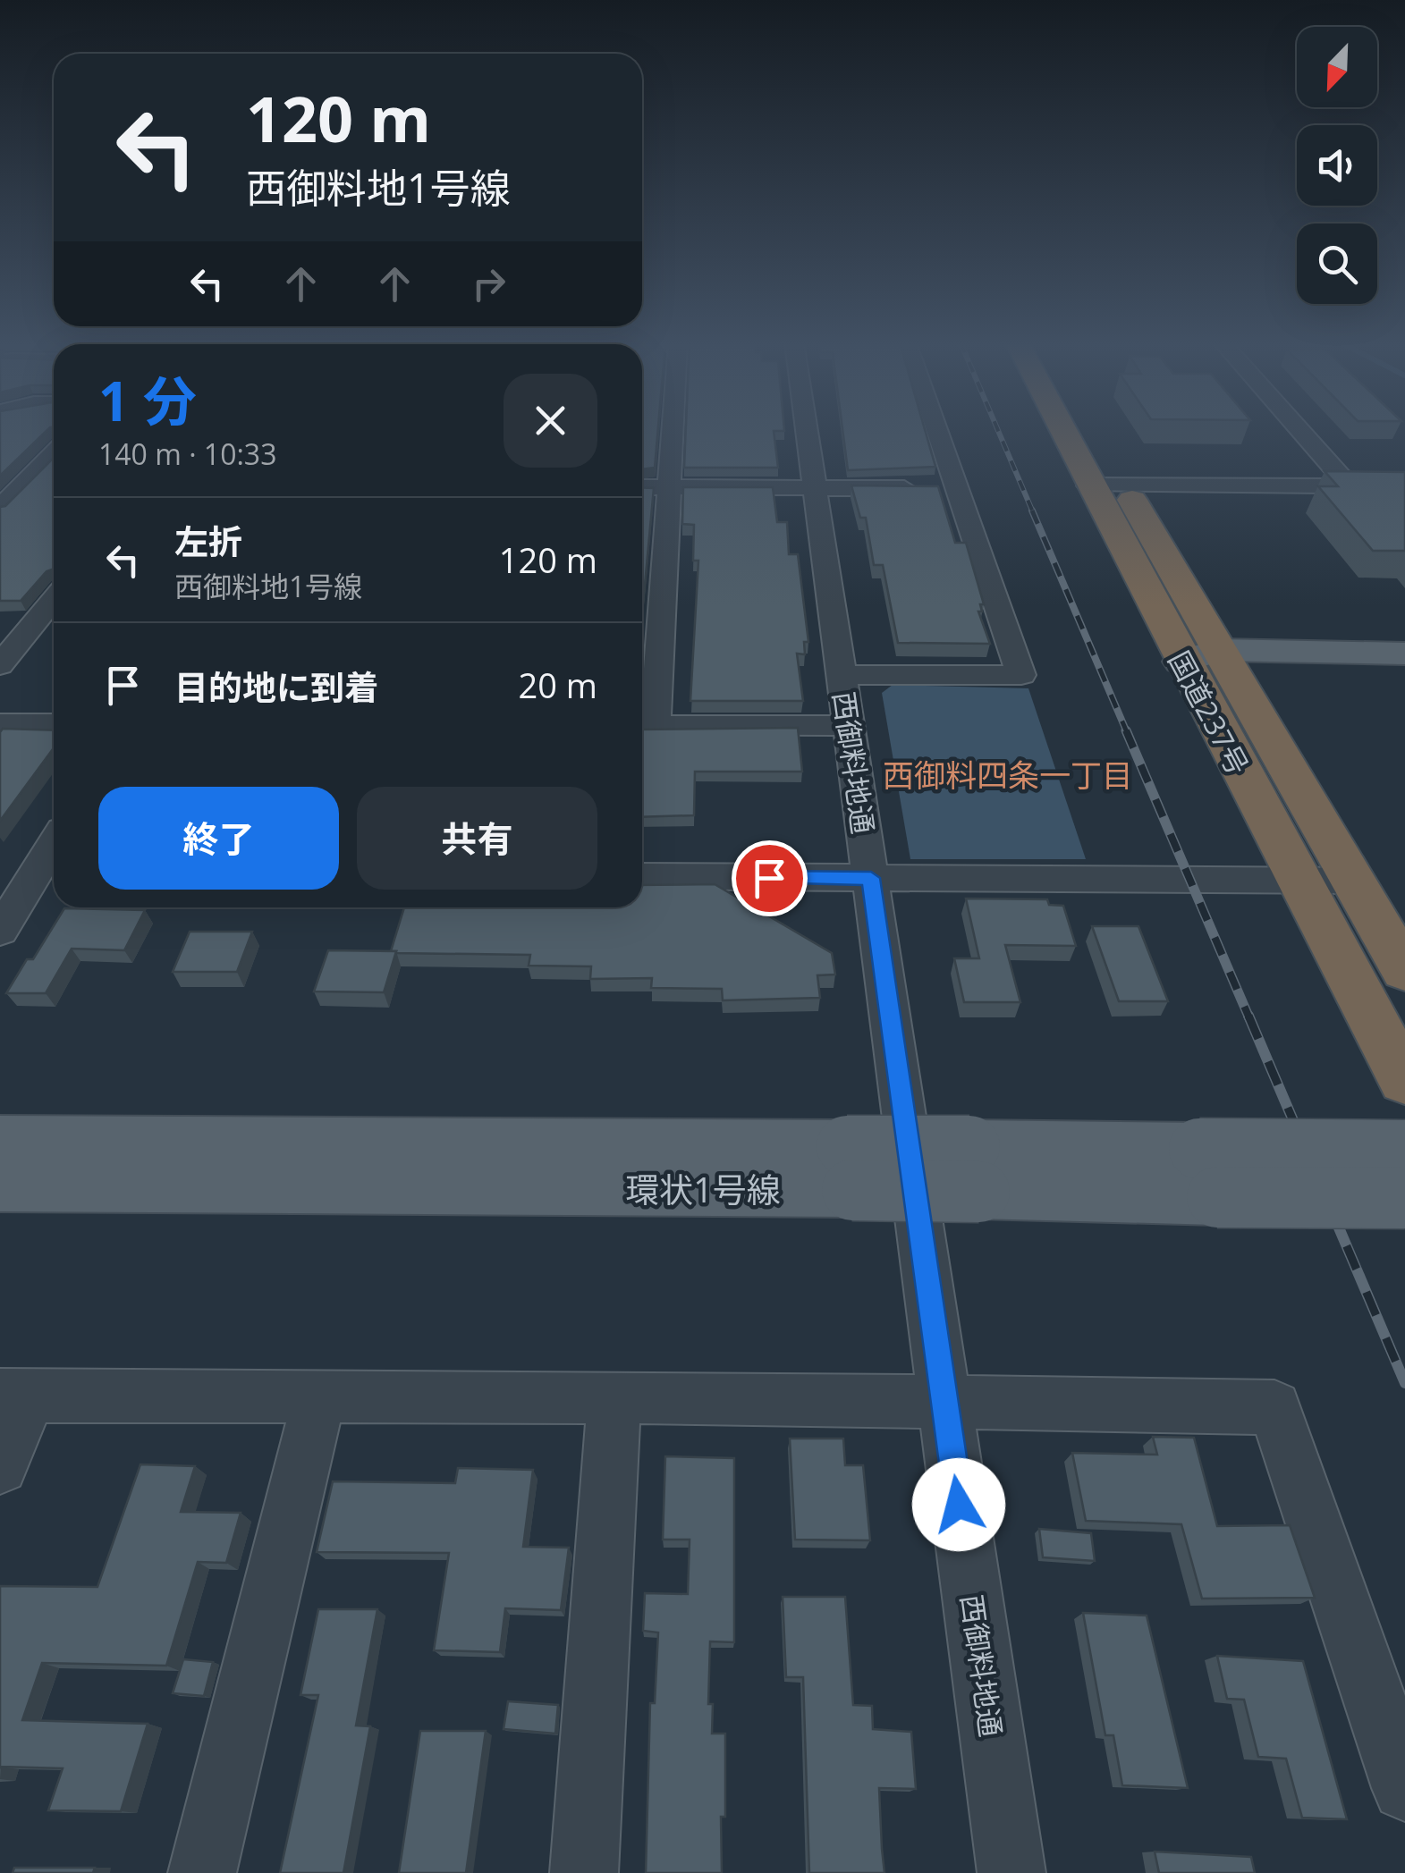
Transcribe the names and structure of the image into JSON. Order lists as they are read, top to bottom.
{
  "streets": {
    "highway": ["国道237号"],
    "main road": ["環状1号線"],
    "street": ["西御料地通"]
  },
  "districts": ["西御料四条一丁目"],
  "north": "bottom left",
  "page": {
    "turn": ["120 m", "西御料地1号線"],
    "heading": ["1 分", "140 m · 10:33"],
    "list": [
      {
        "name": "左折",
        "note": "西御料地1号線",
        "value": "120 m"
      },
      {
        "name": "目的地に到着",
        "value": "20 m"
      }
    ],
    "buttons": ["終了", "共有"]
  }
}
